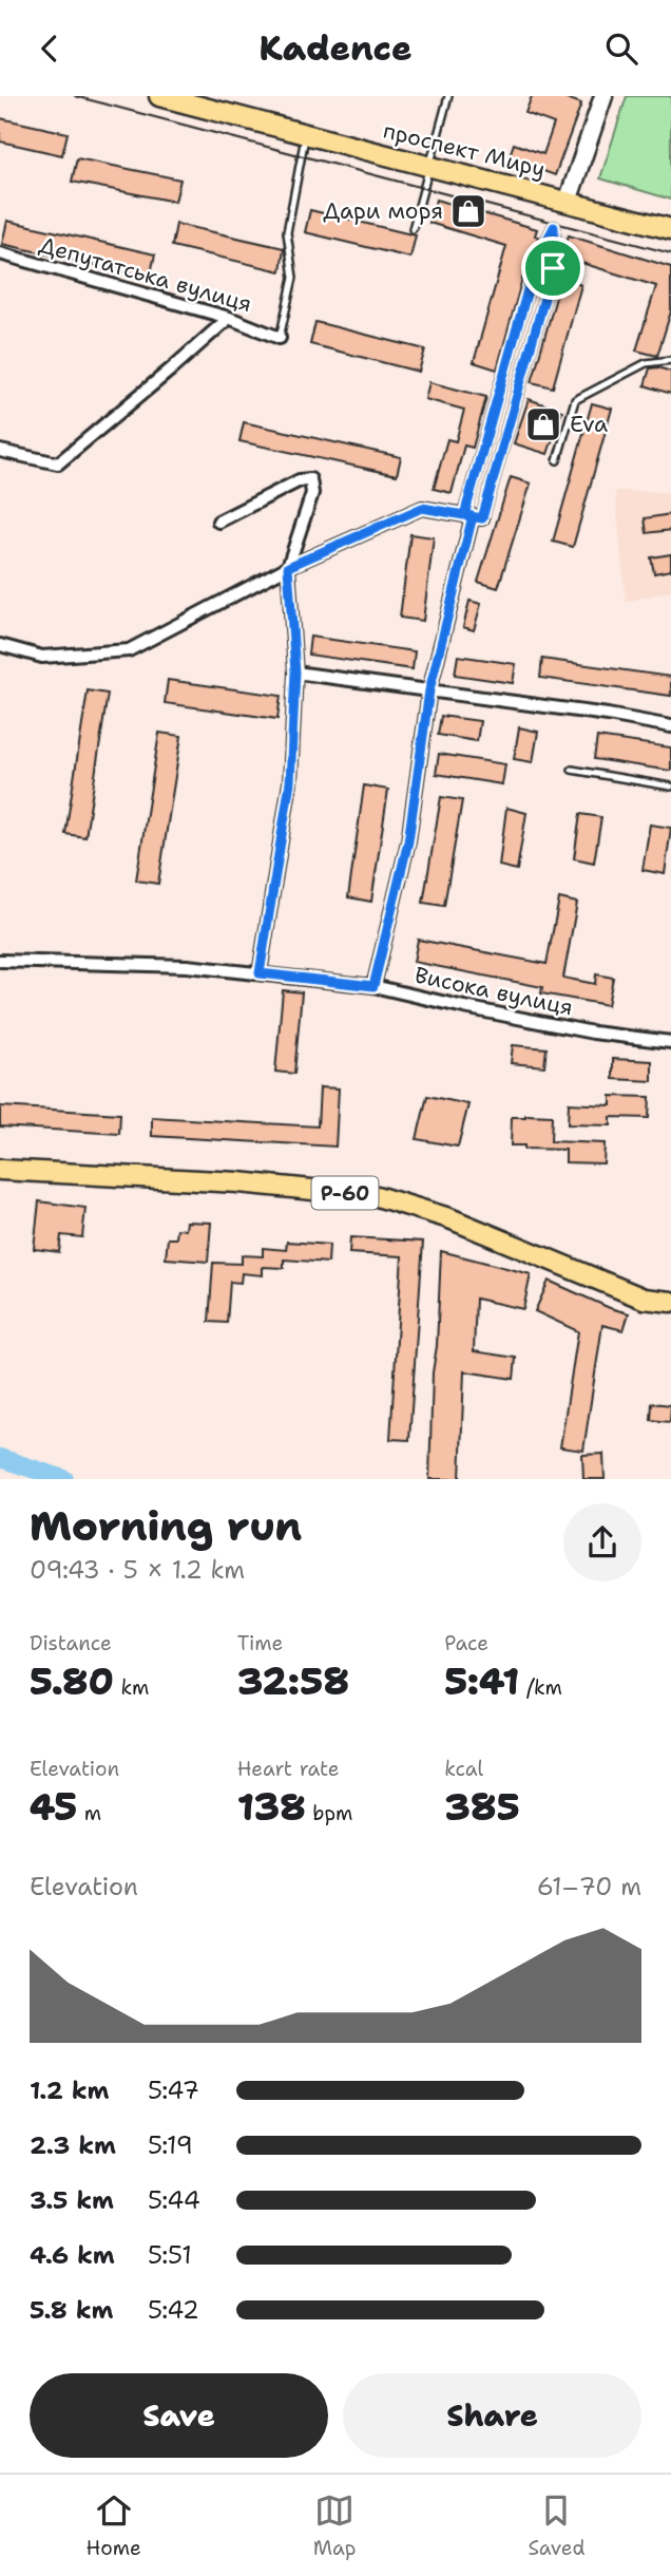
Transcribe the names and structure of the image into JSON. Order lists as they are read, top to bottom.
{
  "streets": {
    "main road": ["проспект Миру", "Р-60"],
    "street": ["Депутатська вулиця", "Висока вулиця"]
  },
  "places": {
    "shop": ["Дари моря", "Eva"]
  },
  "page": {
    "header": "Kadence",
    "heading": ["Morning run", "09:43 · 5 × 1.2 km"],
    "stats": [
      ["Distance", "5.80 km"],
      ["Time", "32:58"],
      ["Pace", "5:41 /km"],
      ["Elevation", "45 m"],
      ["Heart rate", "138 bpm"],
      ["kcal", "385"]
    ],
    "chart": ["Elevation", "61–70 m"],
    "list": [
      {
        "name": "1.2 km",
        "note": "5:47"
      },
      {
        "name": "2.3 km",
        "note": "5:19"
      },
      {
        "name": "3.5 km",
        "note": "5:44"
      },
      {
        "name": "4.6 km",
        "note": "5:51"
      },
      {
        "name": "5.8 km",
        "note": "5:42"
      }
    ],
    "buttons": ["Save", "Share"],
    "tabs": ["Home", "Map", "Saved"]
  }
}
